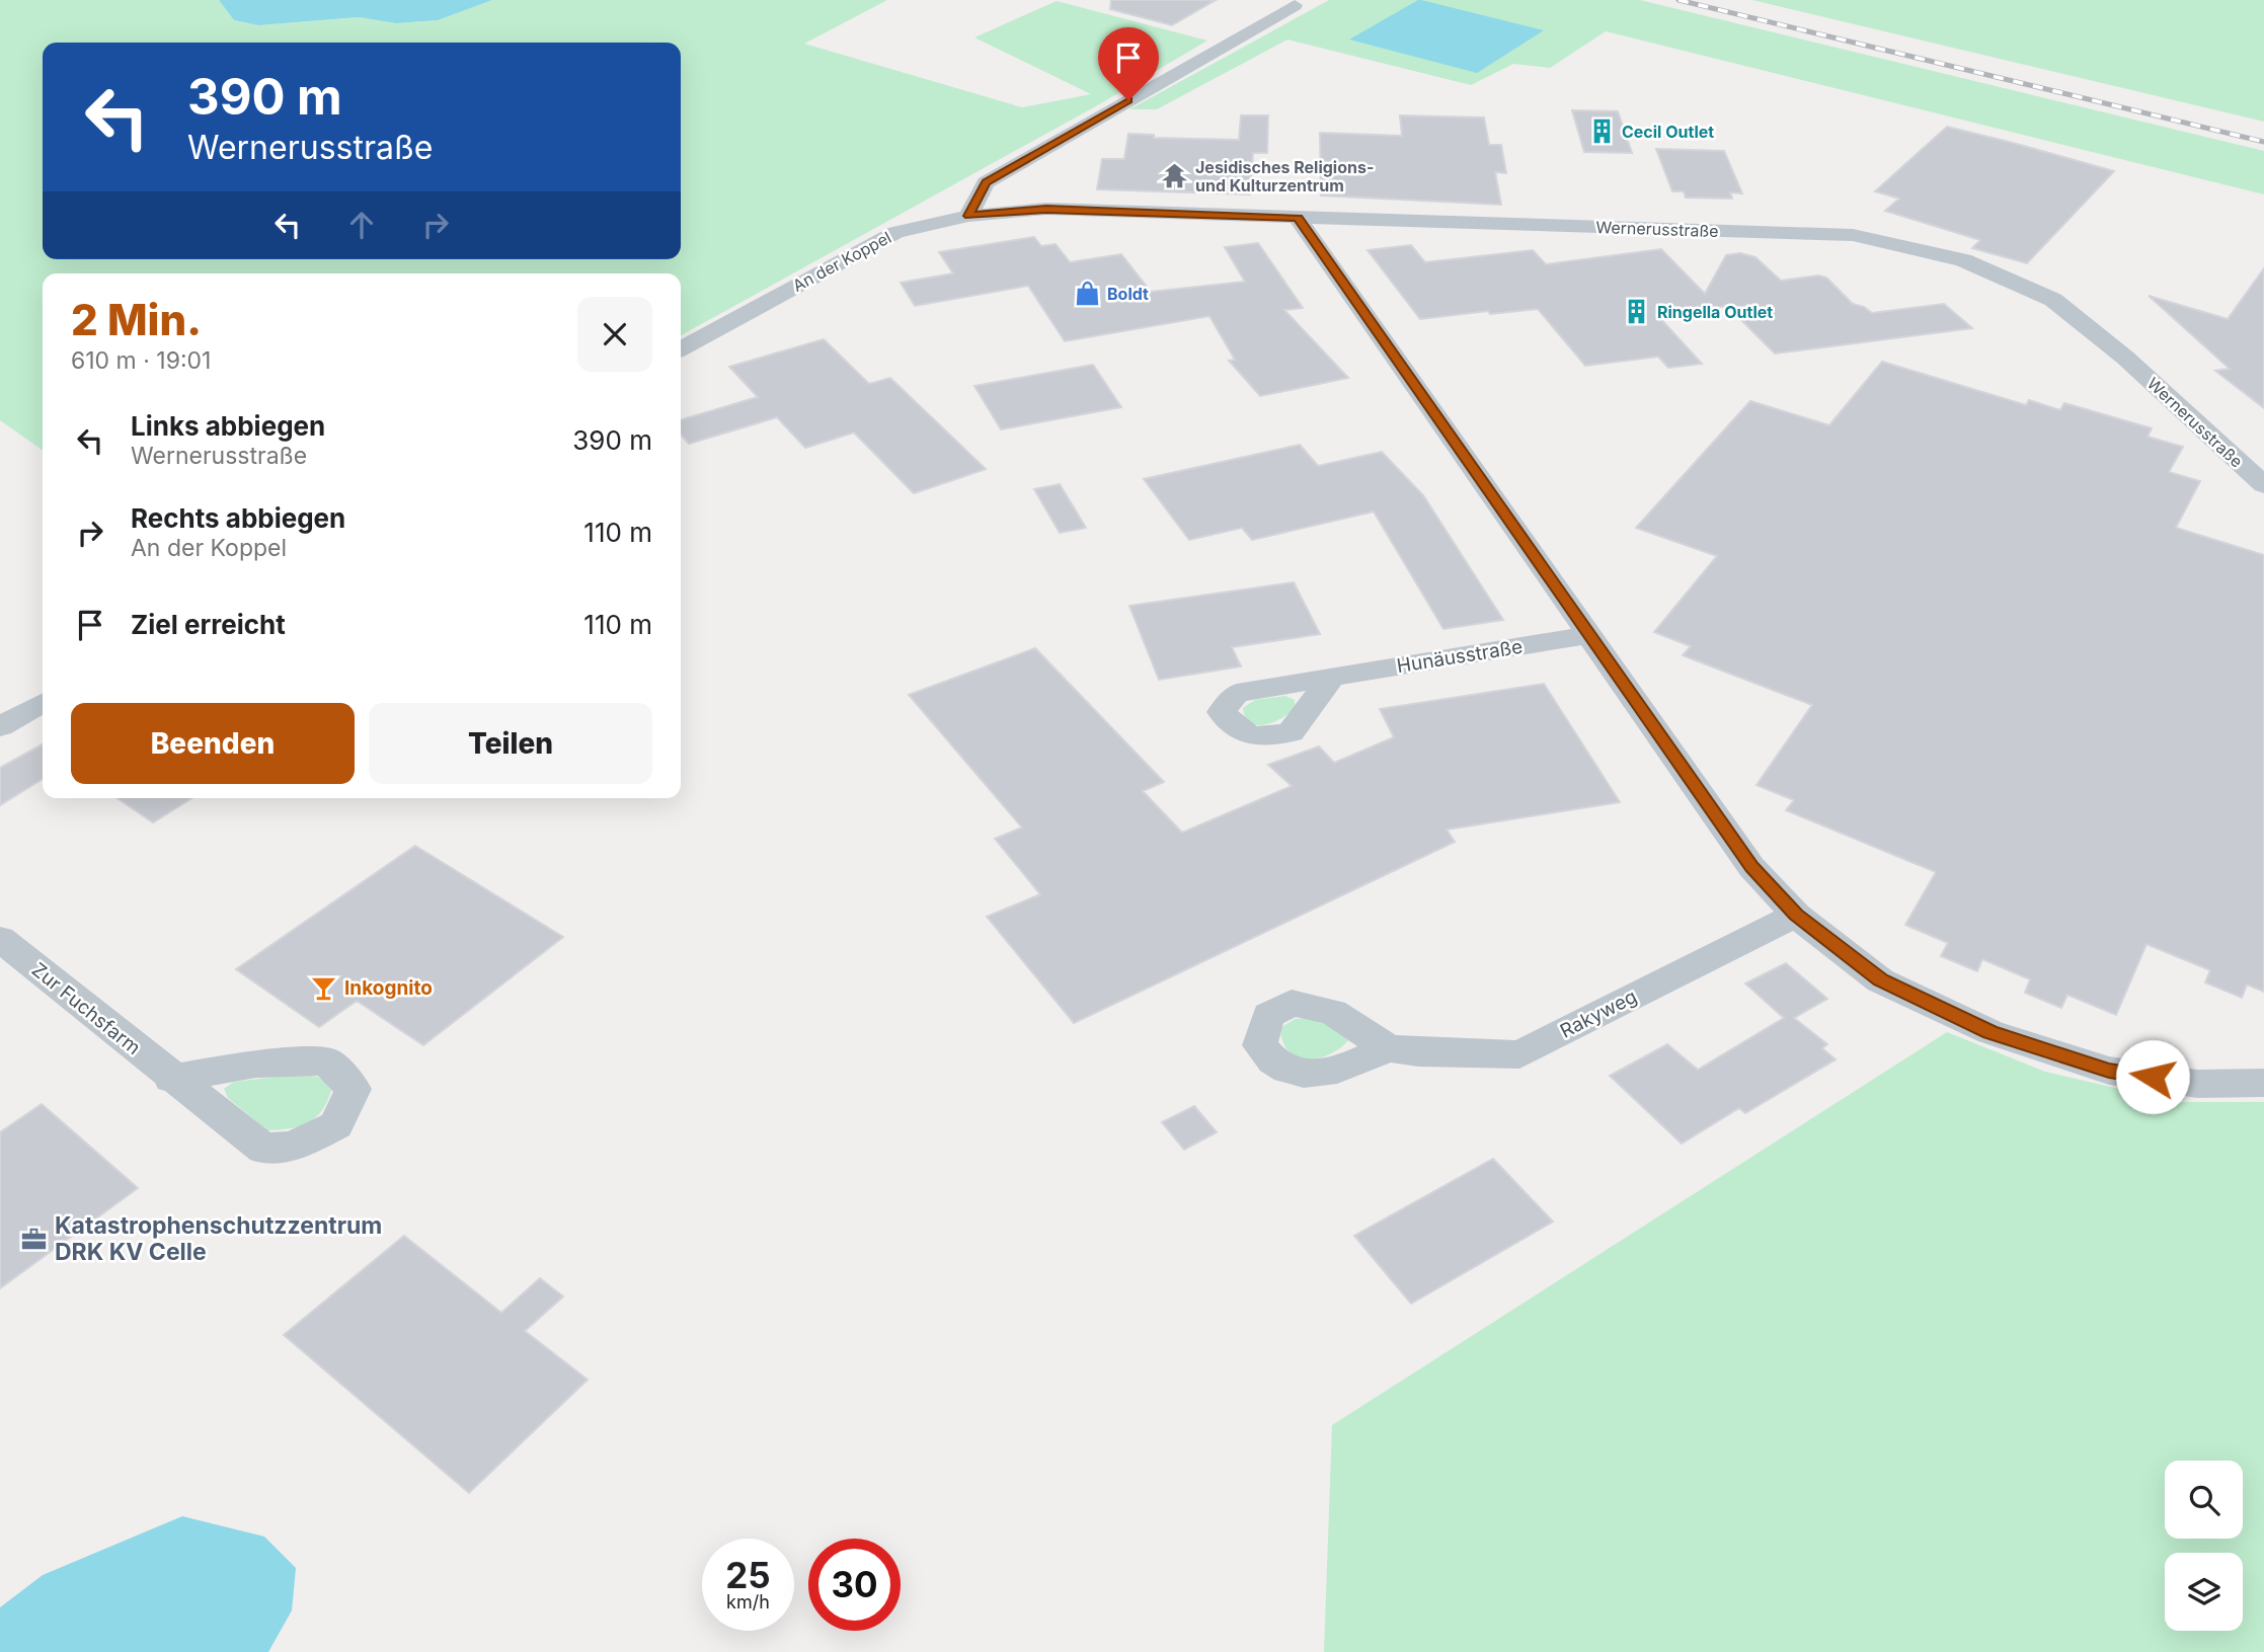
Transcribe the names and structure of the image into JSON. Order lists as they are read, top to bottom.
{
  "streets": {
    "street": [
      "Wernerusstraße",
      "An der Koppel",
      "Hunäusstraße",
      "Zur Fuchsfarm",
      "Rakyweg"
    ]
  },
  "crossings": [
    ["Wernerusstraße", "An der Koppel"]
  ],
  "places": {
    "building": ["Cecil Outlet", "Ringella Outlet"],
    "temple": ["Jesidisches Religions- und Kulturzentrum"],
    "shop": ["Boldt"],
    "bar": ["Inkognito"],
    "office": ["Katastrophenschutzzentrum DRK KV Celle"]
  },
  "page": {
    "turn": ["390 m", "Wernerusstraße"],
    "heading": ["2 Min.", "610 m · 19:01"],
    "list": [
      {
        "name": "Links abbiegen",
        "note": "Wernerusstraße",
        "value": "390 m"
      },
      {
        "name": "Rechts abbiegen",
        "note": "An der Koppel",
        "value": "110 m"
      },
      {
        "name": "Ziel erreicht",
        "value": "110 m"
      }
    ],
    "buttons": ["Beenden", "Teilen"],
    "speed": "25 km/h",
    "limit": "30"
  }
}
